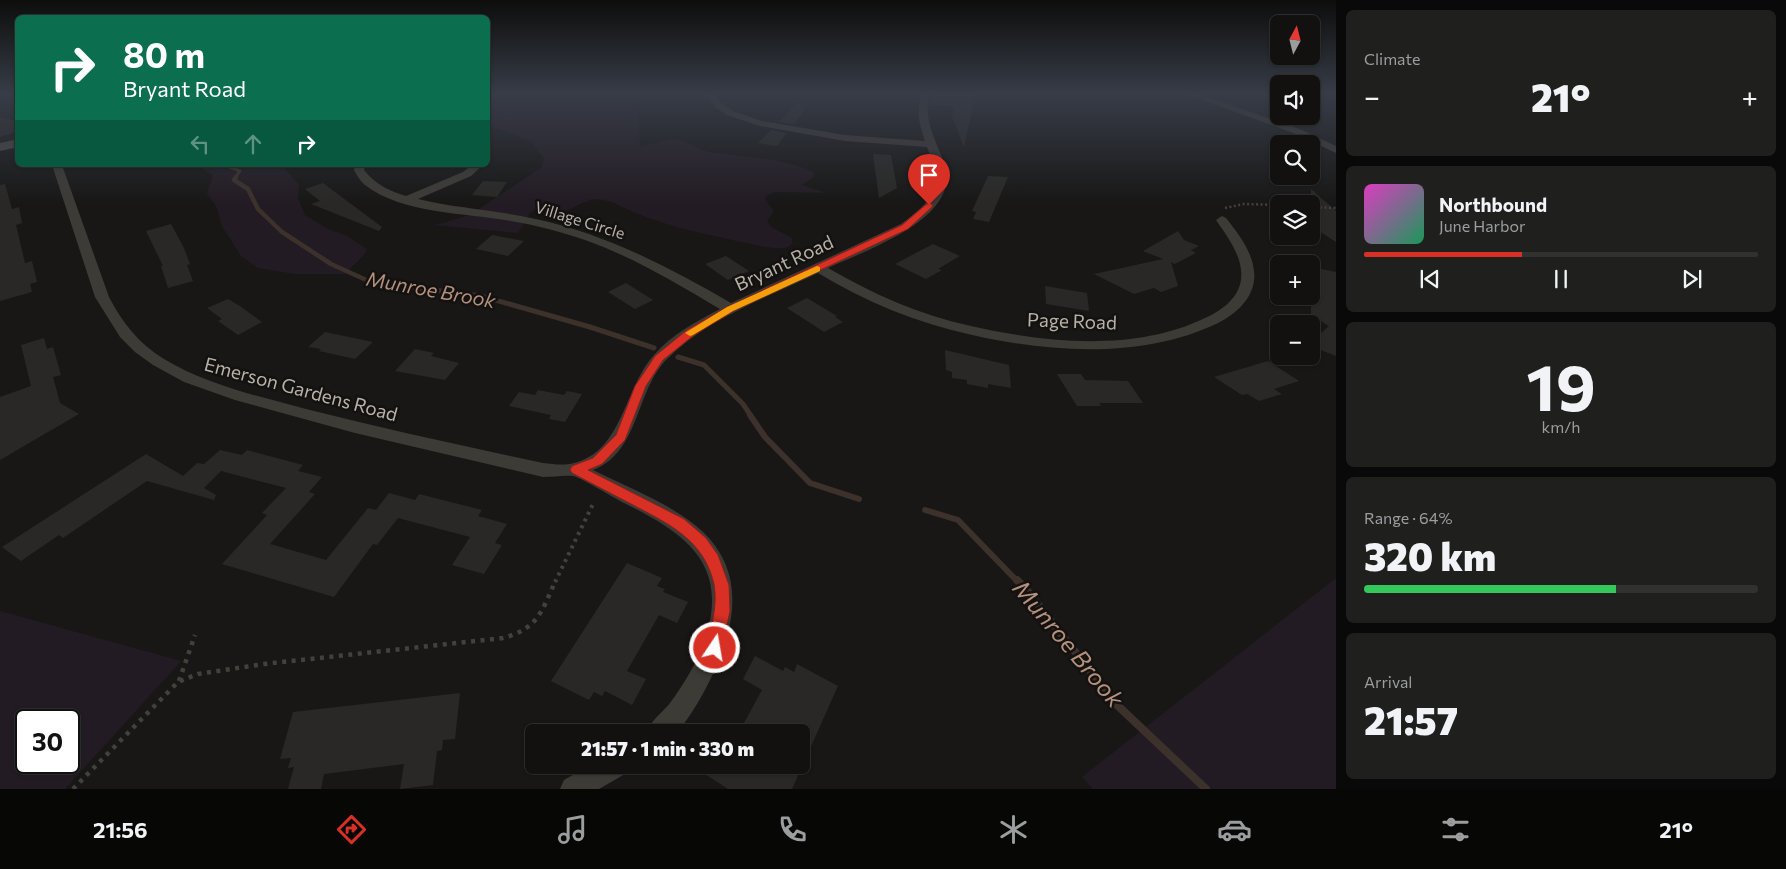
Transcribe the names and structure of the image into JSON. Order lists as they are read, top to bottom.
{
  "streets": {
    "street": [
      "Village Circle",
      "Bryant Road",
      "Page Road",
      "Emerson Gardens Road"
    ]
  },
  "crossings": [
    ["Village Circle", "Bryant Road"],
    ["Bryant Road", "Page Road"],
    ["Bryant Road", "Emerson Gardens Road"]
  ],
  "water": ["Munroe Brook"],
  "north": "top",
  "page": {
    "tile": [
      "Climate",
      ["19", "km/h"],
      ["Range · 64%", "320 km"],
      ["Arrival", "21:57"]
    ],
    "map_buttons": ["+", "−"],
    "turn": ["80 m", "Bryant Road"],
    "heat": ["−", "21°", "+"],
    "song": ["Northbound", "June Harbor"],
    "limit": "30",
    "trip": "21:57 · 1 min · 330 m",
    "tabs": ["21:56", "21°"]
  }
}
